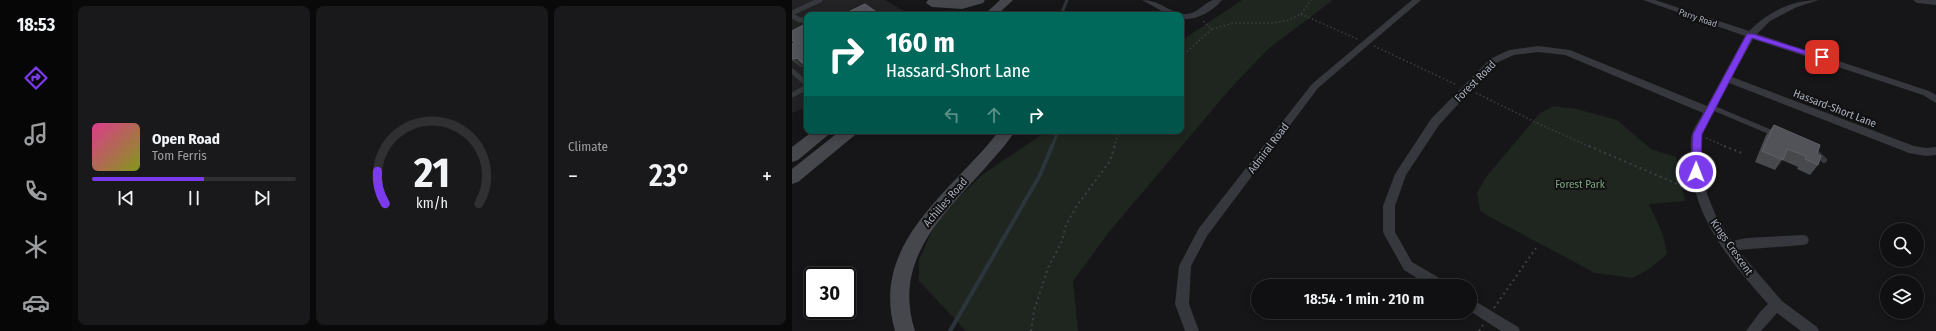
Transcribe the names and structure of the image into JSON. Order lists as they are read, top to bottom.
{
  "streets": {
    "street": [
      "Parry Road",
      "Forest Road",
      "Hassard-Short Lane",
      "Admiral Road",
      "Achilles Road",
      "Kings Crescent"
    ]
  },
  "crossings": [
    ["Parry Road", "Kings Crescent"],
    ["Forest Road", "Kings Crescent"],
    ["Hassard-Short Lane", "Kings Crescent"]
  ],
  "parks": ["Forest Park"],
  "page": {
    "tabs": "18:53",
    "tile": "Climate",
    "turn": ["160 m", "Hassard-Short Lane"],
    "song": ["Open Road", "Tom Ferris"],
    "heat": ["−", "23°", "+"],
    "limit": "30",
    "trip": "18:54 · 1 min · 210 m",
    "gauge": ["21", "km/h"]
  }
}
